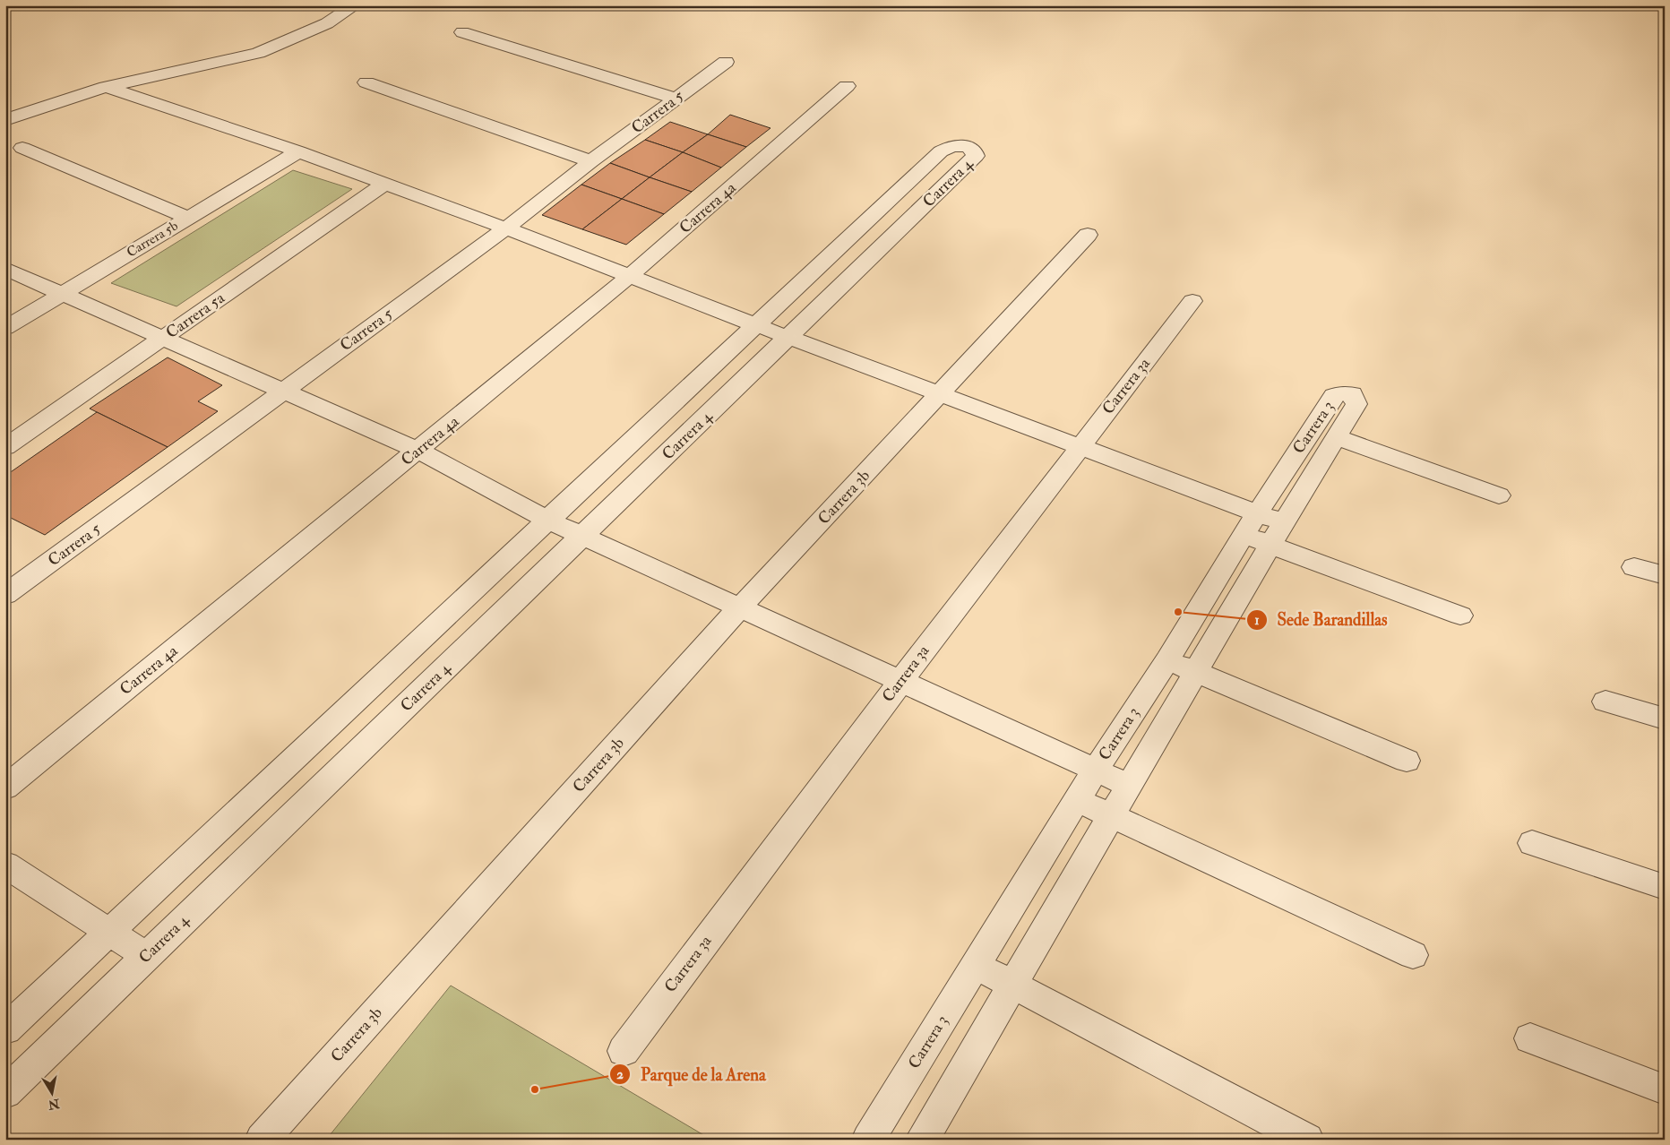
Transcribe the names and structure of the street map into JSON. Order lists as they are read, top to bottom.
{
  "streets": {
    "street": [
      "Carrera 5",
      "Carrera 4",
      "Carrera 4a",
      "Carrera 5b",
      "Carrera 5a",
      "Carrera 3a",
      "Carrera 3",
      "Carrera 3b"
    ]
  },
  "places": ["Sede Barandillas", "Parque de la Arena"],
  "north": "bottom"
}
